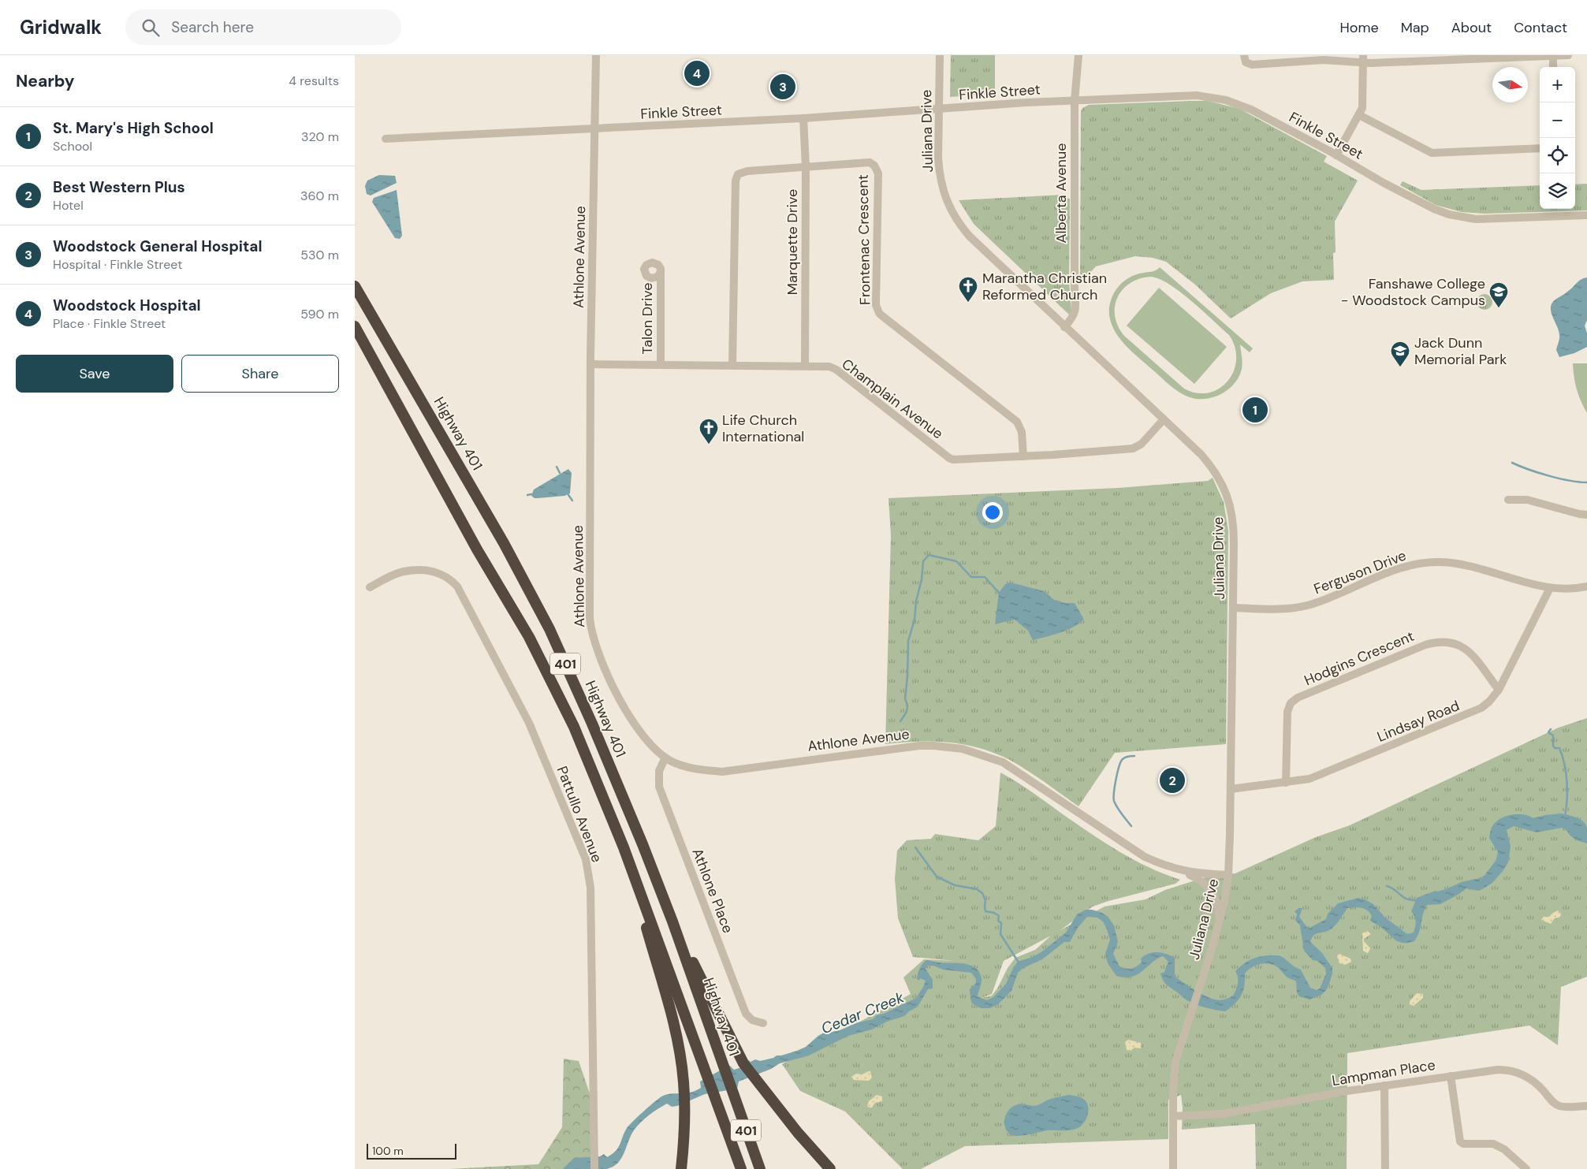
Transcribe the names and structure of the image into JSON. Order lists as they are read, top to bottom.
{
  "streets": {
    "highway": ["Highway 401", "401"],
    "street": [
      "Finkle Street",
      "Juliana Drive",
      "Alberta Avenue",
      "Frontenac Crescent",
      "Marquette Drive",
      "Athlone Avenue",
      "Talon Drive",
      "Champlain Avenue",
      "Ferguson Drive",
      "Hodgins Crescent",
      "Lindsay Road",
      "Pattullo Avenue",
      "Athlone Place",
      "Lampman Place"
    ]
  },
  "crossings": [
    ["Finkle Street", "Juliana Drive"],
    ["Finkle Street", "Alberta Avenue"],
    ["Finkle Street", "Marquette Drive"],
    ["Finkle Street", "Athlone Avenue"],
    ["Juliana Drive", "Alberta Avenue"],
    ["Juliana Drive", "Athlone Avenue"],
    ["Juliana Drive", "Champlain Avenue"],
    ["Juliana Drive", "Ferguson Drive"],
    ["Juliana Drive", "Lindsay Road"],
    ["Juliana Drive", "Lampman Place"],
    ["Frontenac Crescent", "Marquette Drive"],
    ["Frontenac Crescent", "Champlain Avenue"],
    ["Marquette Drive", "Champlain Avenue"],
    ["Athlone Avenue", "Champlain Avenue"],
    ["Athlone Avenue", "Athlone Place"],
    ["Talon Drive", "Champlain Avenue"],
    ["Ferguson Drive", "Lindsay Road"],
    ["Hodgins Crescent", "Lindsay Road"]
  ],
  "water": ["Cedar Creek"],
  "places": {
    "church": ["Marantha Christian Reformed Church", "Life Church International"],
    "school or university": ["Fanshawe College - Woodstock Campus", "Jack Dunn Memorial Park"]
  },
  "scale_bar": "100 m",
  "north": "right",
  "page": {
    "header": "Gridwalk",
    "search": "Search here",
    "nav": [
      "Home",
      "Map",
      "About",
      "Contact"
    ],
    "heading": ["Nearby", "4 results"],
    "pins": [
      "4",
      "3",
      "1",
      "2"
    ],
    "map_buttons": ["+", "−"],
    "list": [
      {
        "mark": "1",
        "name": "St. Mary's High School",
        "note": "School",
        "value": "320 m"
      },
      {
        "mark": "2",
        "name": "Best Western Plus",
        "note": "Hotel",
        "value": "360 m"
      },
      {
        "mark": "3",
        "name": "Woodstock General Hospital",
        "note": "Hospital · Finkle Street",
        "value": "530 m"
      },
      {
        "mark": "4",
        "name": "Woodstock Hospital",
        "note": "Place · Finkle Street",
        "value": "590 m"
      }
    ],
    "buttons": ["Save", "Share"],
    "scale": "100 m"
  }
}
